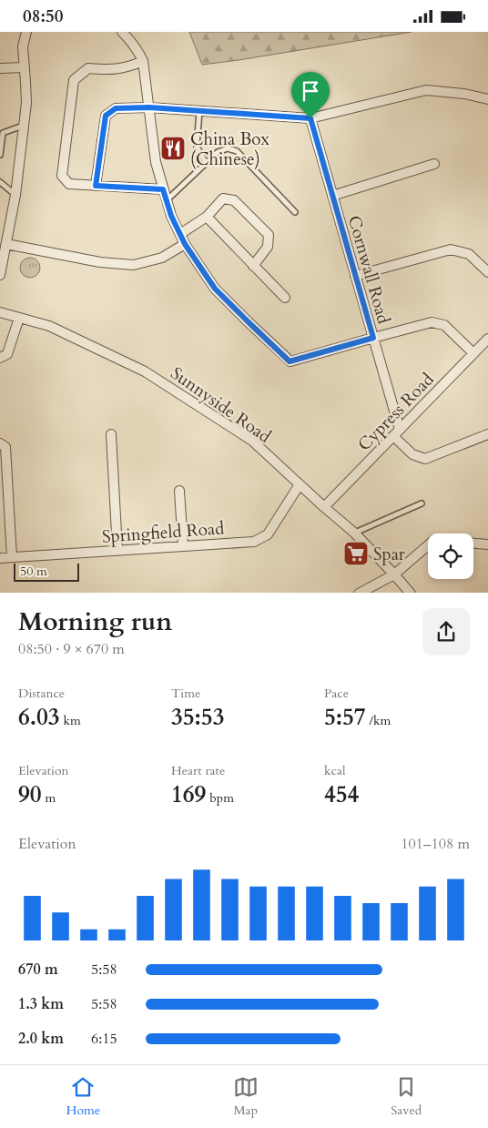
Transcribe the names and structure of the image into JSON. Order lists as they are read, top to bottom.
{
  "streets": {
    "street": [
      "Cornwall Road",
      "Sunnyside Road",
      "Cypress Road",
      "Springfield Road"
    ]
  },
  "crossings": [
    ["Cornwall Road", "Cypress Road"],
    ["Sunnyside Road", "Cypress Road"],
    ["Sunnyside Road", "Springfield Road"]
  ],
  "places": {
    "restaurant": ["China Box (Chinese)"],
    "supermarket": ["Spar"]
  },
  "scale_bar": "50 m",
  "page": {
    "status": "08:50",
    "scale": "50 m",
    "heading": ["Morning run", "08:50 · 9 × 670 m"],
    "stats": [
      ["Distance", "6.03 km"],
      ["Time", "35:53"],
      ["Pace", "5:57 /km"],
      ["Elevation", "90 m"],
      ["Heart rate", "169 bpm"],
      ["kcal", "454"]
    ],
    "chart": ["Elevation", "101–108 m"],
    "list": [
      {
        "name": "670 m",
        "note": "5:58"
      },
      {
        "name": "1.3 km",
        "note": "5:58"
      },
      {
        "name": "2.0 km",
        "note": "6:15"
      }
    ],
    "tabs": ["Home", "Map", "Saved"]
  }
}
